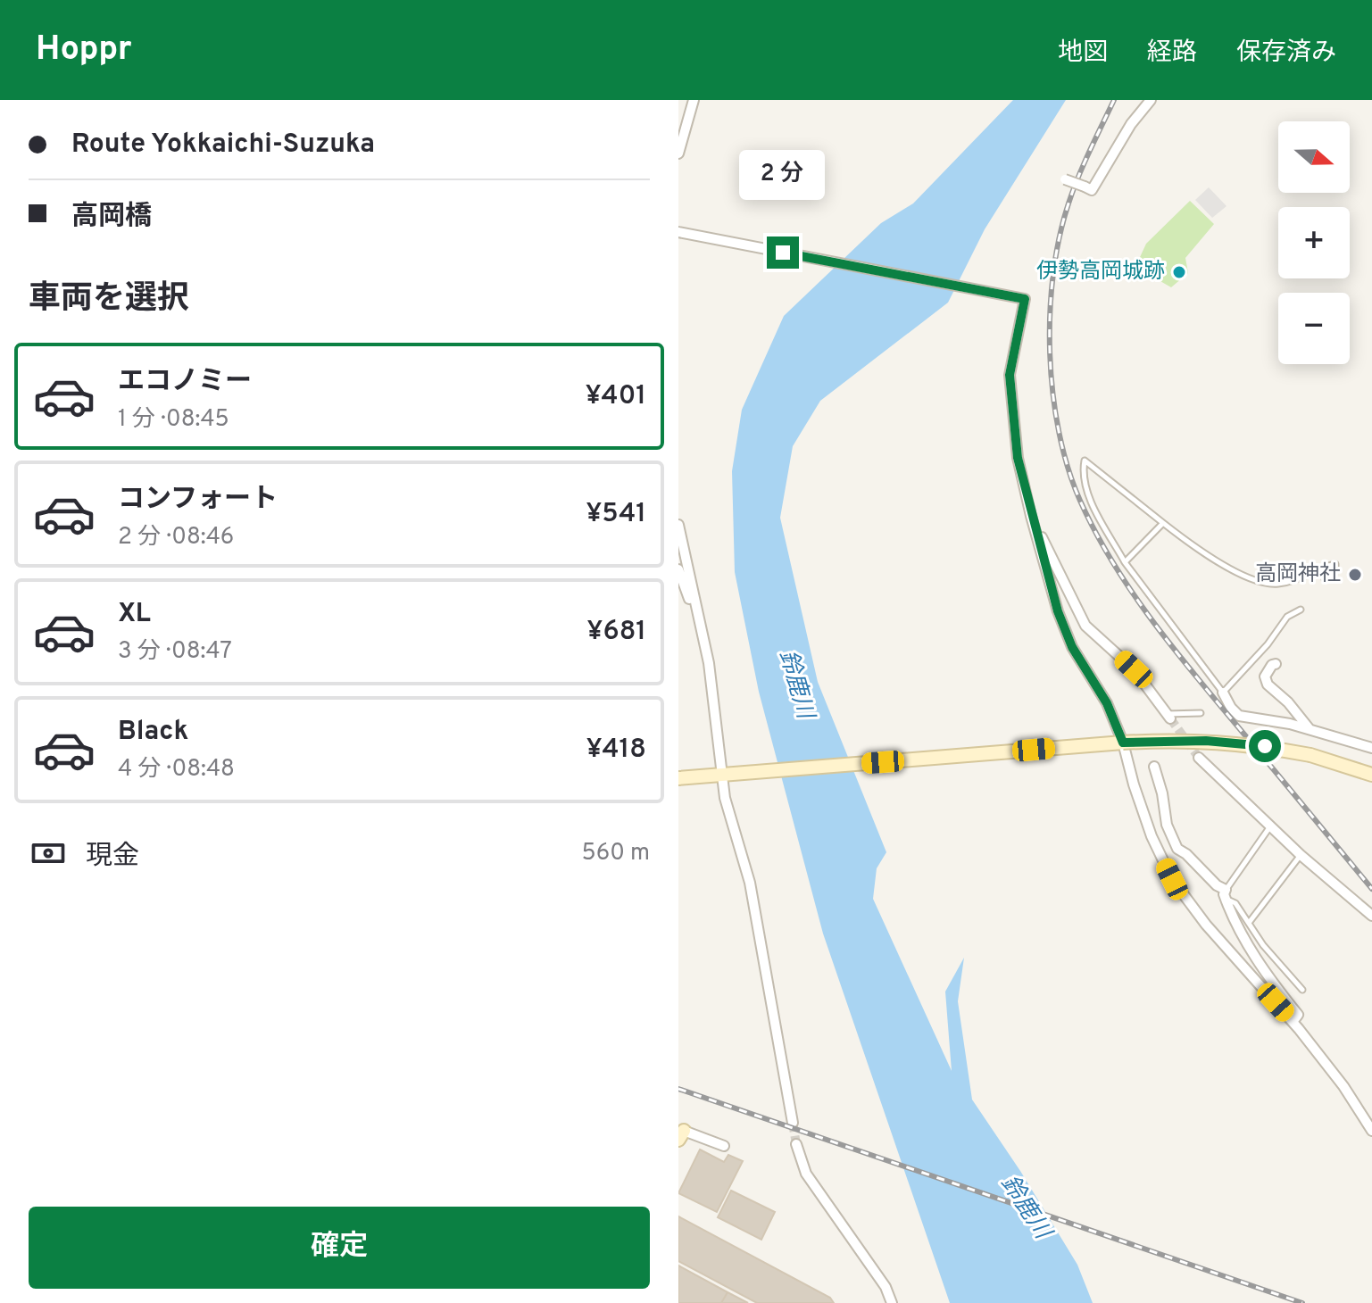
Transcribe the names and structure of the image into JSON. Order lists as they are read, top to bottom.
{
  "water": ["鈴鹿川"],
  "places": ["伊勢高岡城跡", "高岡神社"],
  "north": "right",
  "page": {
    "header": "Hoppr",
    "nav": ["地図", "経路", "保存済み"],
    "banner": ["Route Yokkaichi-Suzuka", "高岡橋"],
    "map_buttons": ["+", "−"],
    "bubble": "2 分",
    "heading": "車両を選択",
    "list": [
      {
        "name": "エコノミー",
        "note": "1 分 · 08:45",
        "value": "¥401"
      },
      {
        "name": "コンフォート",
        "note": "2 分 · 08:46",
        "value": "¥541"
      },
      {
        "name": "XL",
        "note": "3 分 · 08:47",
        "value": "¥681"
      },
      {
        "name": "Black",
        "note": "4 分 · 08:48",
        "value": "¥418"
      }
    ],
    "pay": ["現金", "560 m"],
    "buttons": "確定"
  }
}
